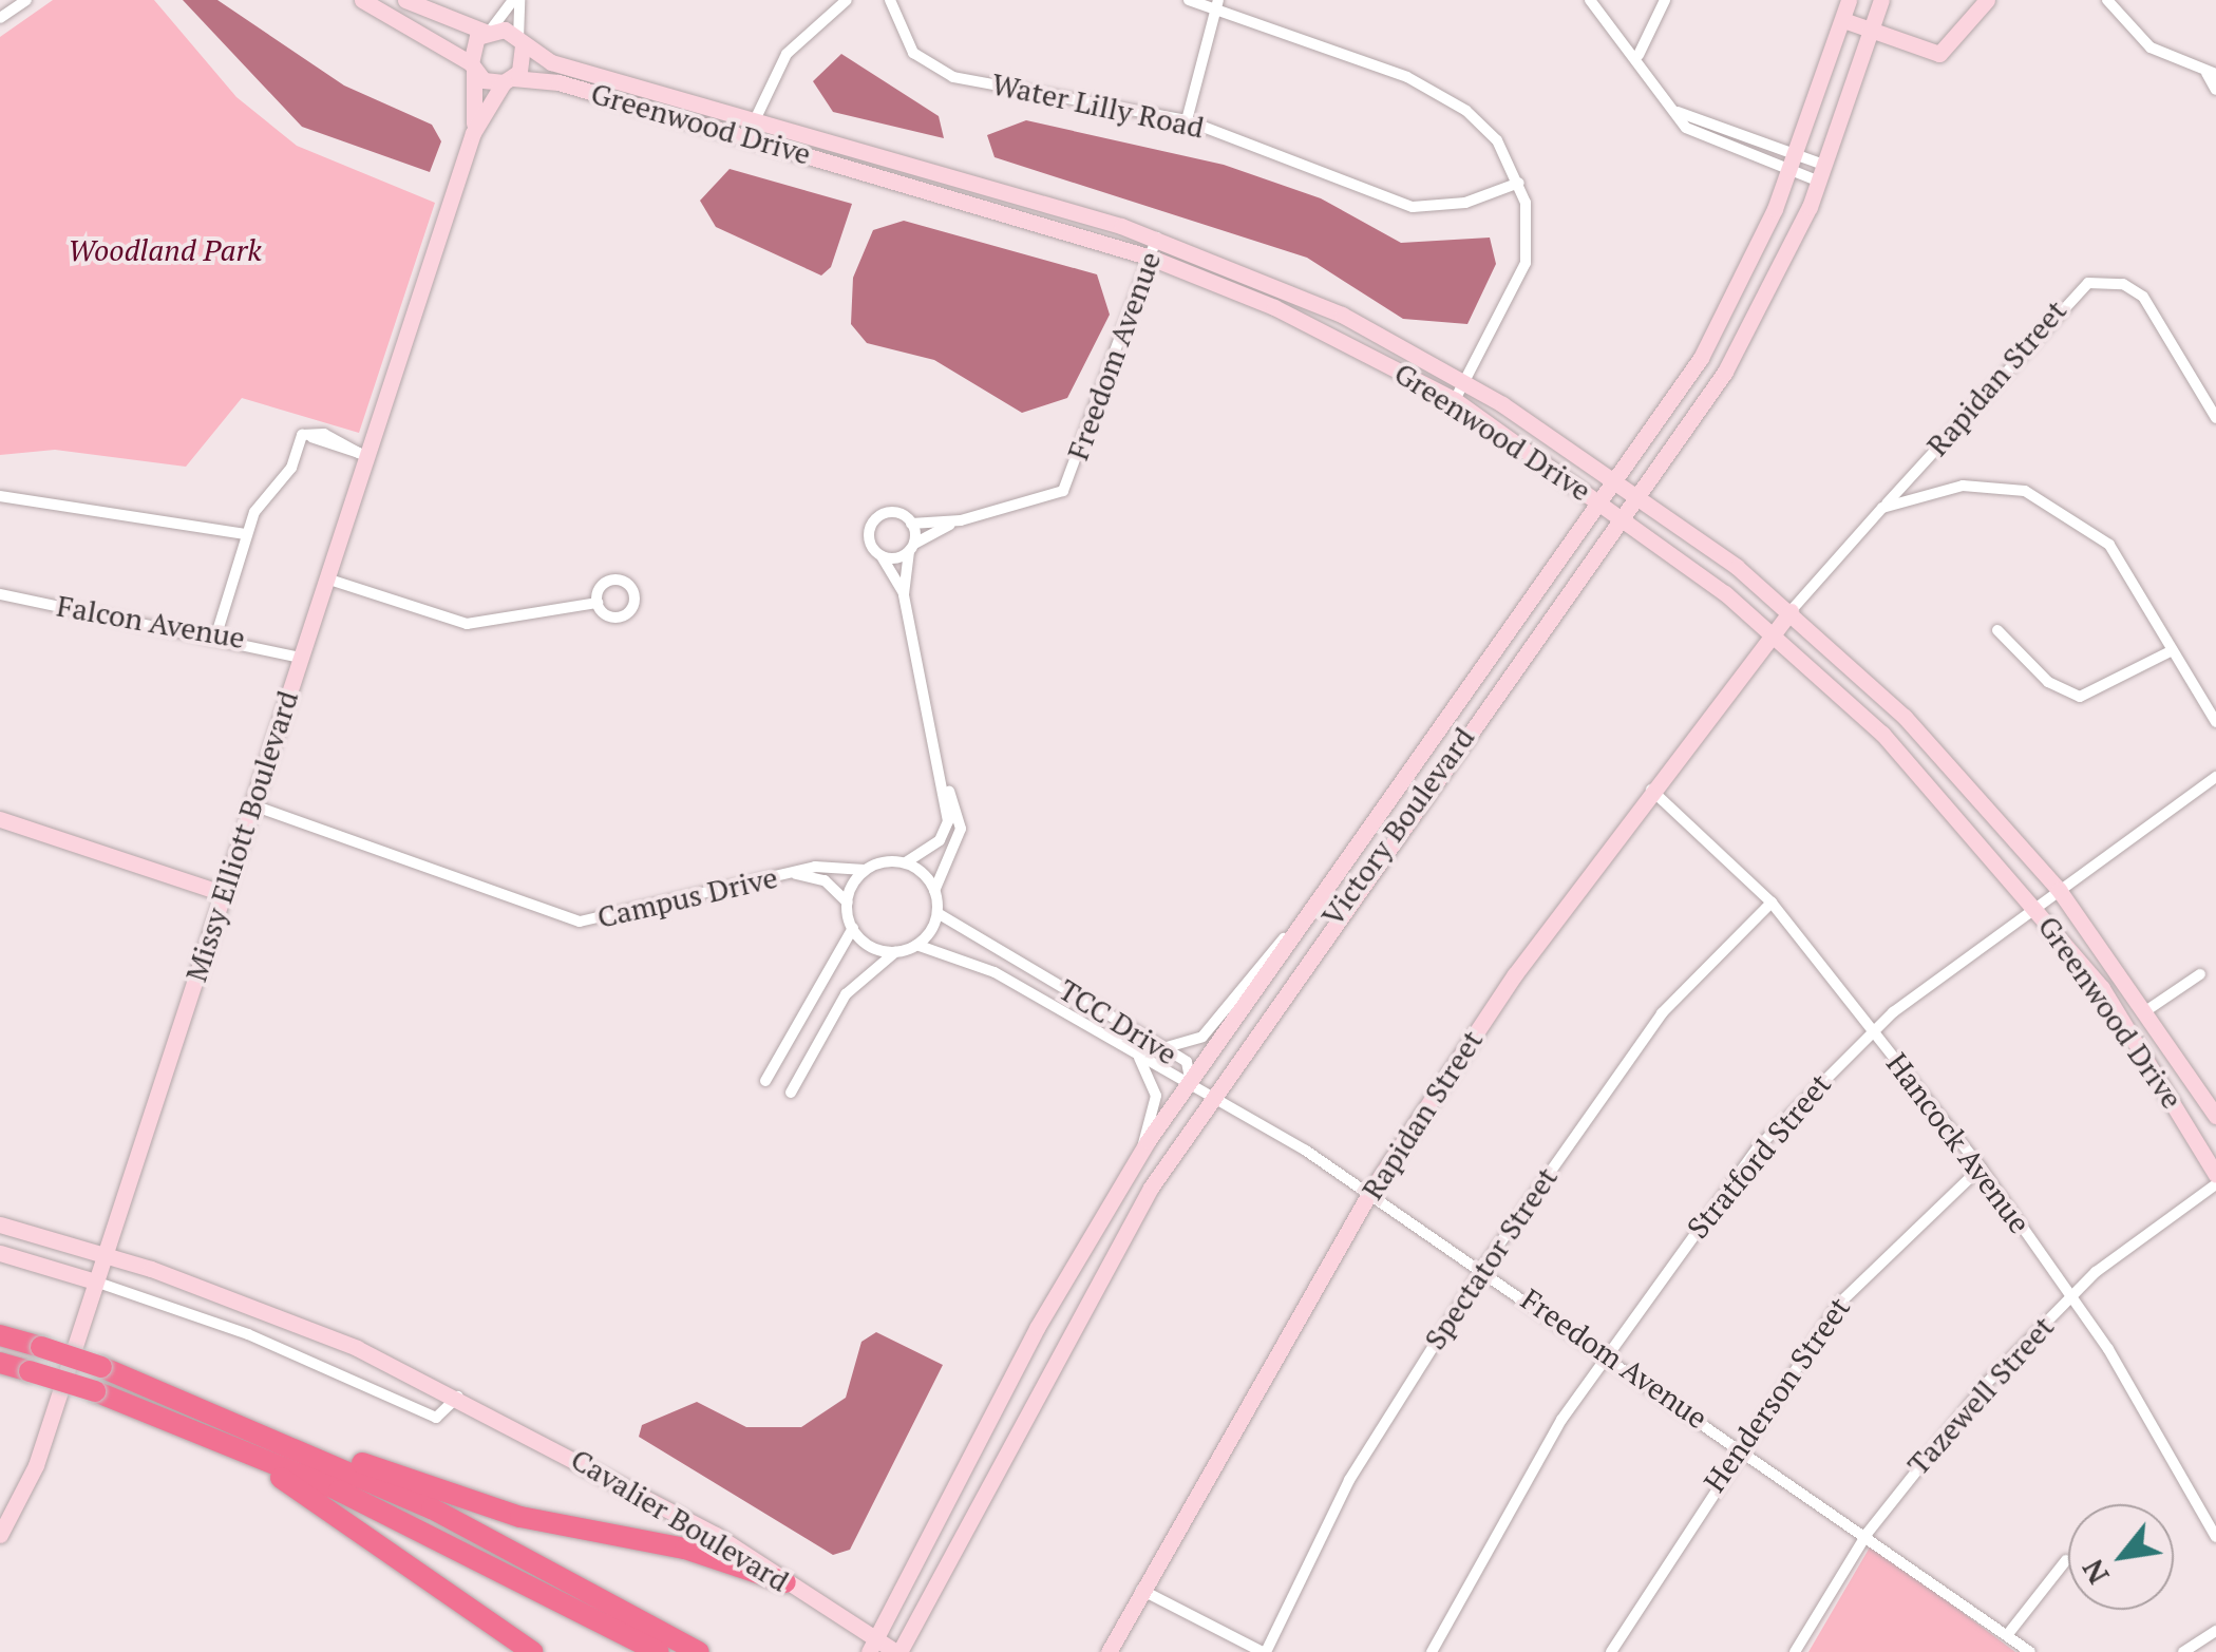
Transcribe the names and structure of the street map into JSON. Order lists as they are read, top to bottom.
{
  "streets": {
    "street": [
      "Water Lilly Road",
      "Greenwood Drive",
      "Freedom Avenue",
      "Rapidan Street",
      "Falcon Avenue",
      "Victory Boulevard",
      "Missy Elliott Boulevard",
      "Campus Drive",
      "TCC Drive",
      "Hancock Avenue",
      "Stratford Street",
      "Spectator Street",
      "Henderson Street",
      "Tazewell Street",
      "Cavalier Boulevard"
    ]
  },
  "crossings": [
    ["Greenwood Drive", "Freedom Avenue"],
    ["Greenwood Drive", "Rapidan Street"],
    ["Greenwood Drive", "Victory Boulevard"],
    ["Greenwood Drive", "Missy Elliott Boulevard"],
    ["Greenwood Drive", "Stratford Street"],
    ["Freedom Avenue", "Rapidan Street"],
    ["Freedom Avenue", "Victory Boulevard"],
    ["Freedom Avenue", "TCC Drive"],
    ["Freedom Avenue", "Stratford Street"],
    ["Freedom Avenue", "Spectator Street"],
    ["Freedom Avenue", "Henderson Street"],
    ["Freedom Avenue", "Tazewell Street"],
    ["Rapidan Street", "Hancock Avenue"],
    ["Falcon Avenue", "Missy Elliott Boulevard"],
    ["Victory Boulevard", "TCC Drive"],
    ["Victory Boulevard", "Cavalier Boulevard"],
    ["Missy Elliott Boulevard", "Campus Drive"],
    ["Missy Elliott Boulevard", "Cavalier Boulevard"],
    ["Campus Drive", "TCC Drive"],
    ["Hancock Avenue", "Stratford Street"],
    ["Hancock Avenue", "Spectator Street"],
    ["Hancock Avenue", "Henderson Street"],
    ["Hancock Avenue", "Tazewell Street"]
  ],
  "parks": ["Woodland Park"],
  "north": "bottom left"
}
